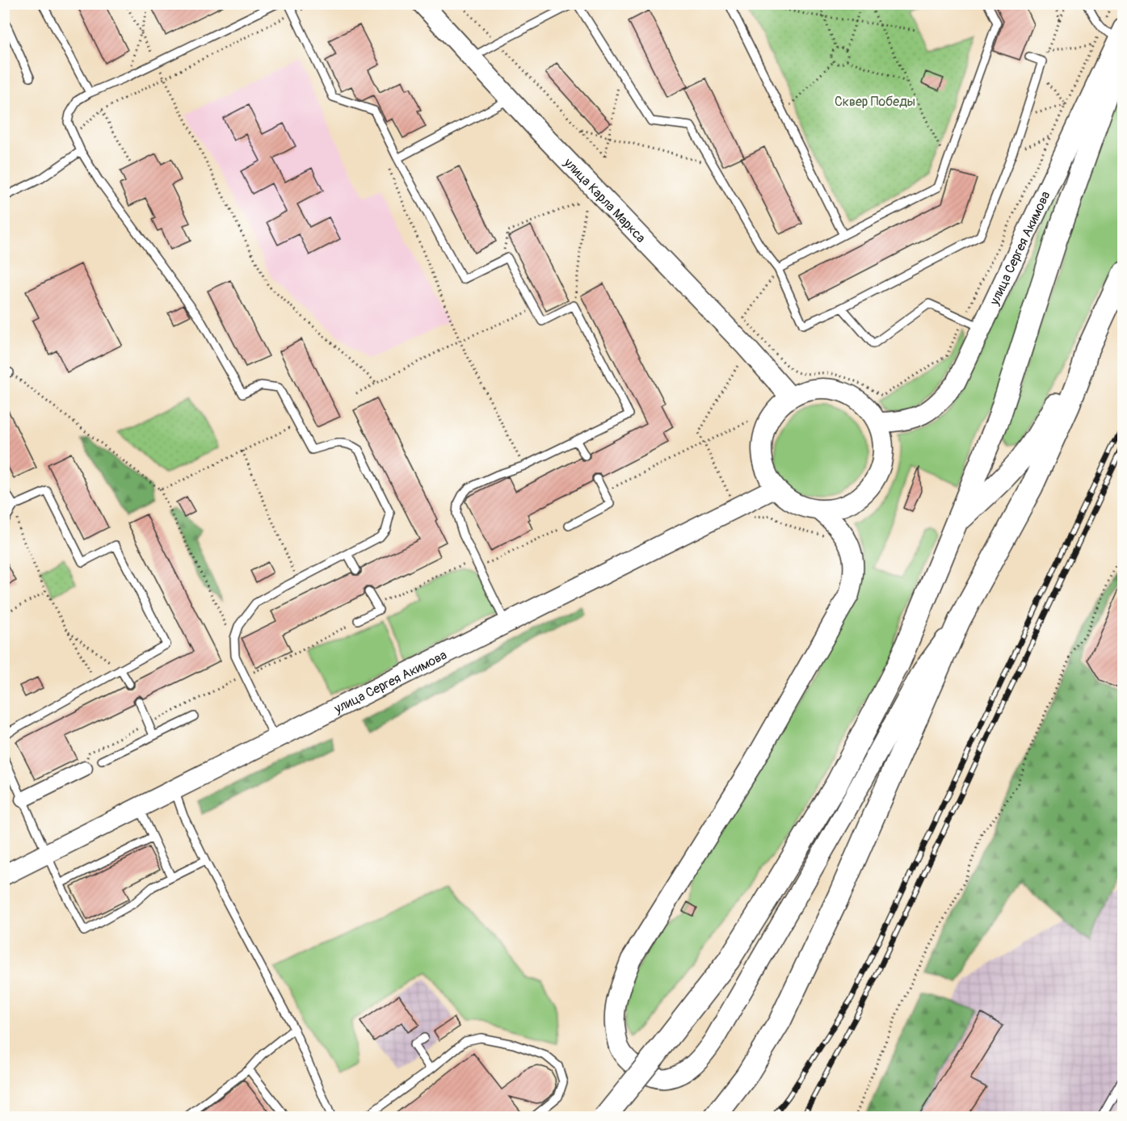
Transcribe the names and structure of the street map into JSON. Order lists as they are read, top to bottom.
{
  "streets": {
    "street": ["улица Карла Маркса", "улица Сергея Акимова"]
  },
  "crossings": [
    ["улица Карла Маркса", "улица Сергея Акимова"]
  ],
  "parks": ["Сквер Победы"]
}
